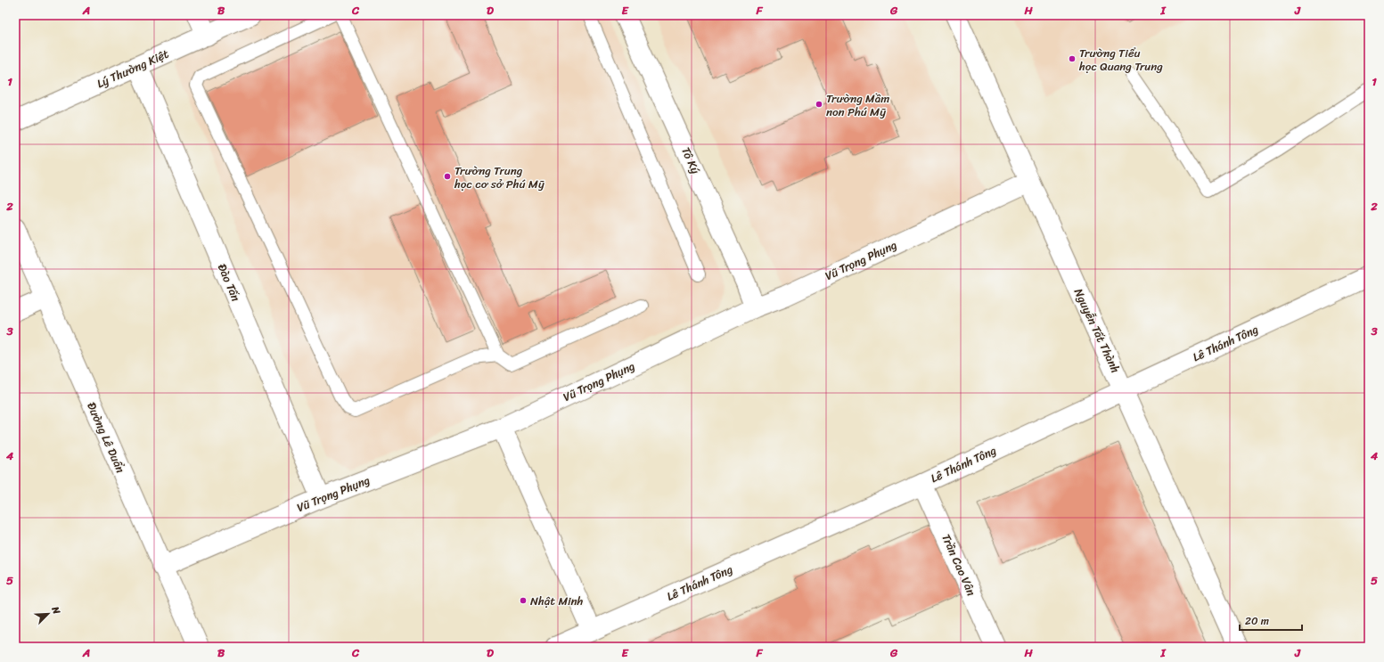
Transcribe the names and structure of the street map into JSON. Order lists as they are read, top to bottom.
{
  "streets": {
    "street": [
      "Lý Thường Kiệt",
      "Tô Ký",
      "Vũ Trọng Phụng",
      "Đào Tấn",
      "Nguyễn Tất Thành",
      "Lê Thánh Tông",
      "Đường Lê Duẩn",
      "Trần Cao Vân"
    ]
  },
  "crossings": [
    ["Lý Thường Kiệt", "Đào Tấn"],
    ["Tô Ký", "Vũ Trọng Phụng"],
    ["Vũ Trọng Phụng", "Đào Tấn"],
    ["Vũ Trọng Phụng", "Nguyễn Tất Thành"],
    ["Vũ Trọng Phụng", "Đường Lê Duẩn"],
    ["Nguyễn Tất Thành", "Lê Thánh Tông"],
    ["Lê Thánh Tông", "Trần Cao Vân"]
  ],
  "places": [
    "Trường Tiểu học Quang Trung",
    "Trường Mầm non Phú Mỹ",
    "Trường Trung học cơ sở Phú Mỹ",
    "Nhật Minh"
  ],
  "scale_bar": "20 m",
  "north": "top right",
  "grid": {
    "columns": [
      "A",
      "B",
      "C",
      "D",
      "E",
      "F",
      "G",
      "H",
      "I",
      "J"
    ],
    "rows": [
      "1",
      "2",
      "3",
      "4",
      "5"
    ]
  }
}
